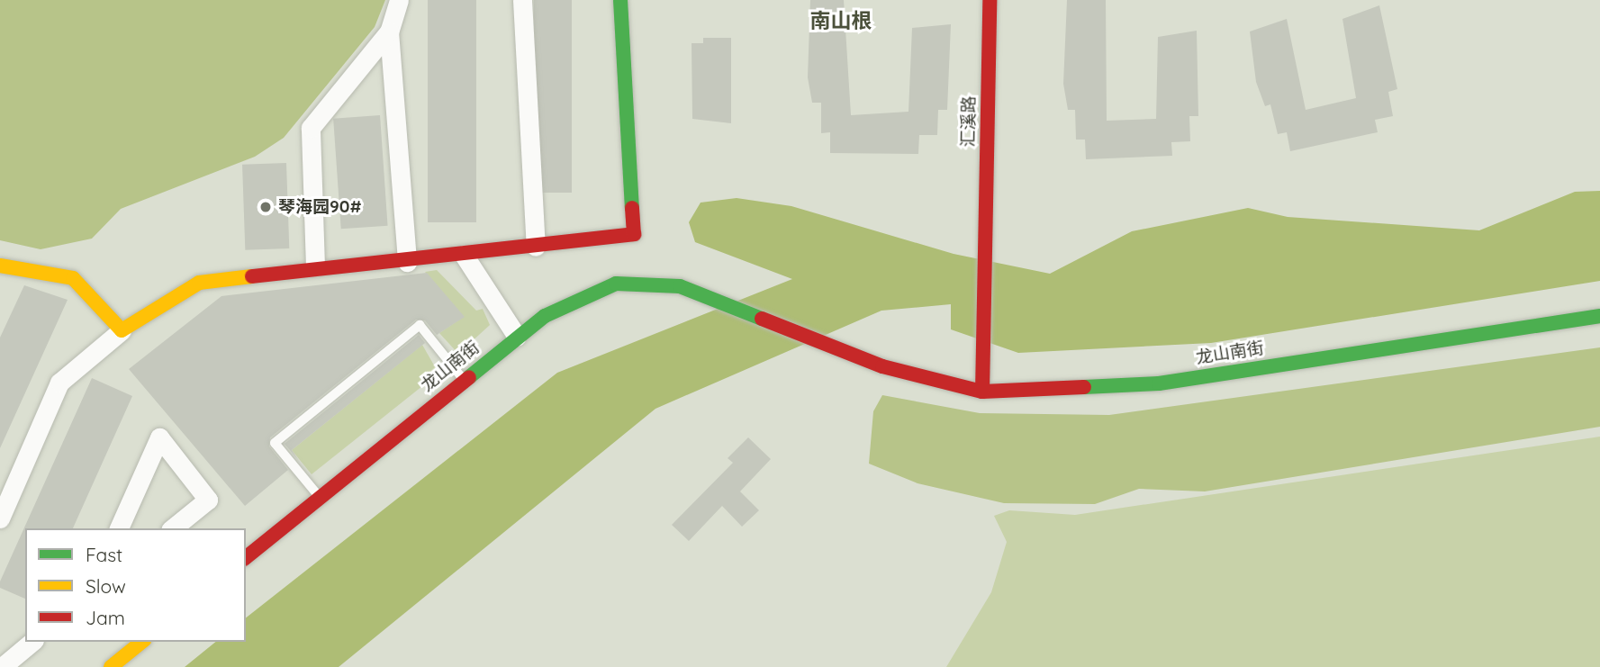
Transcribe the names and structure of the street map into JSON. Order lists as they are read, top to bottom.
{
  "streets": {
    "street": ["汇溪路", "龙山南街"]
  },
  "crossings": [
    ["汇溪路", "龙山南街"]
  ],
  "districts": ["南山根"],
  "places": ["琴海园90#"],
  "legend": ["Fast", "Slow", "Jam"]
}
